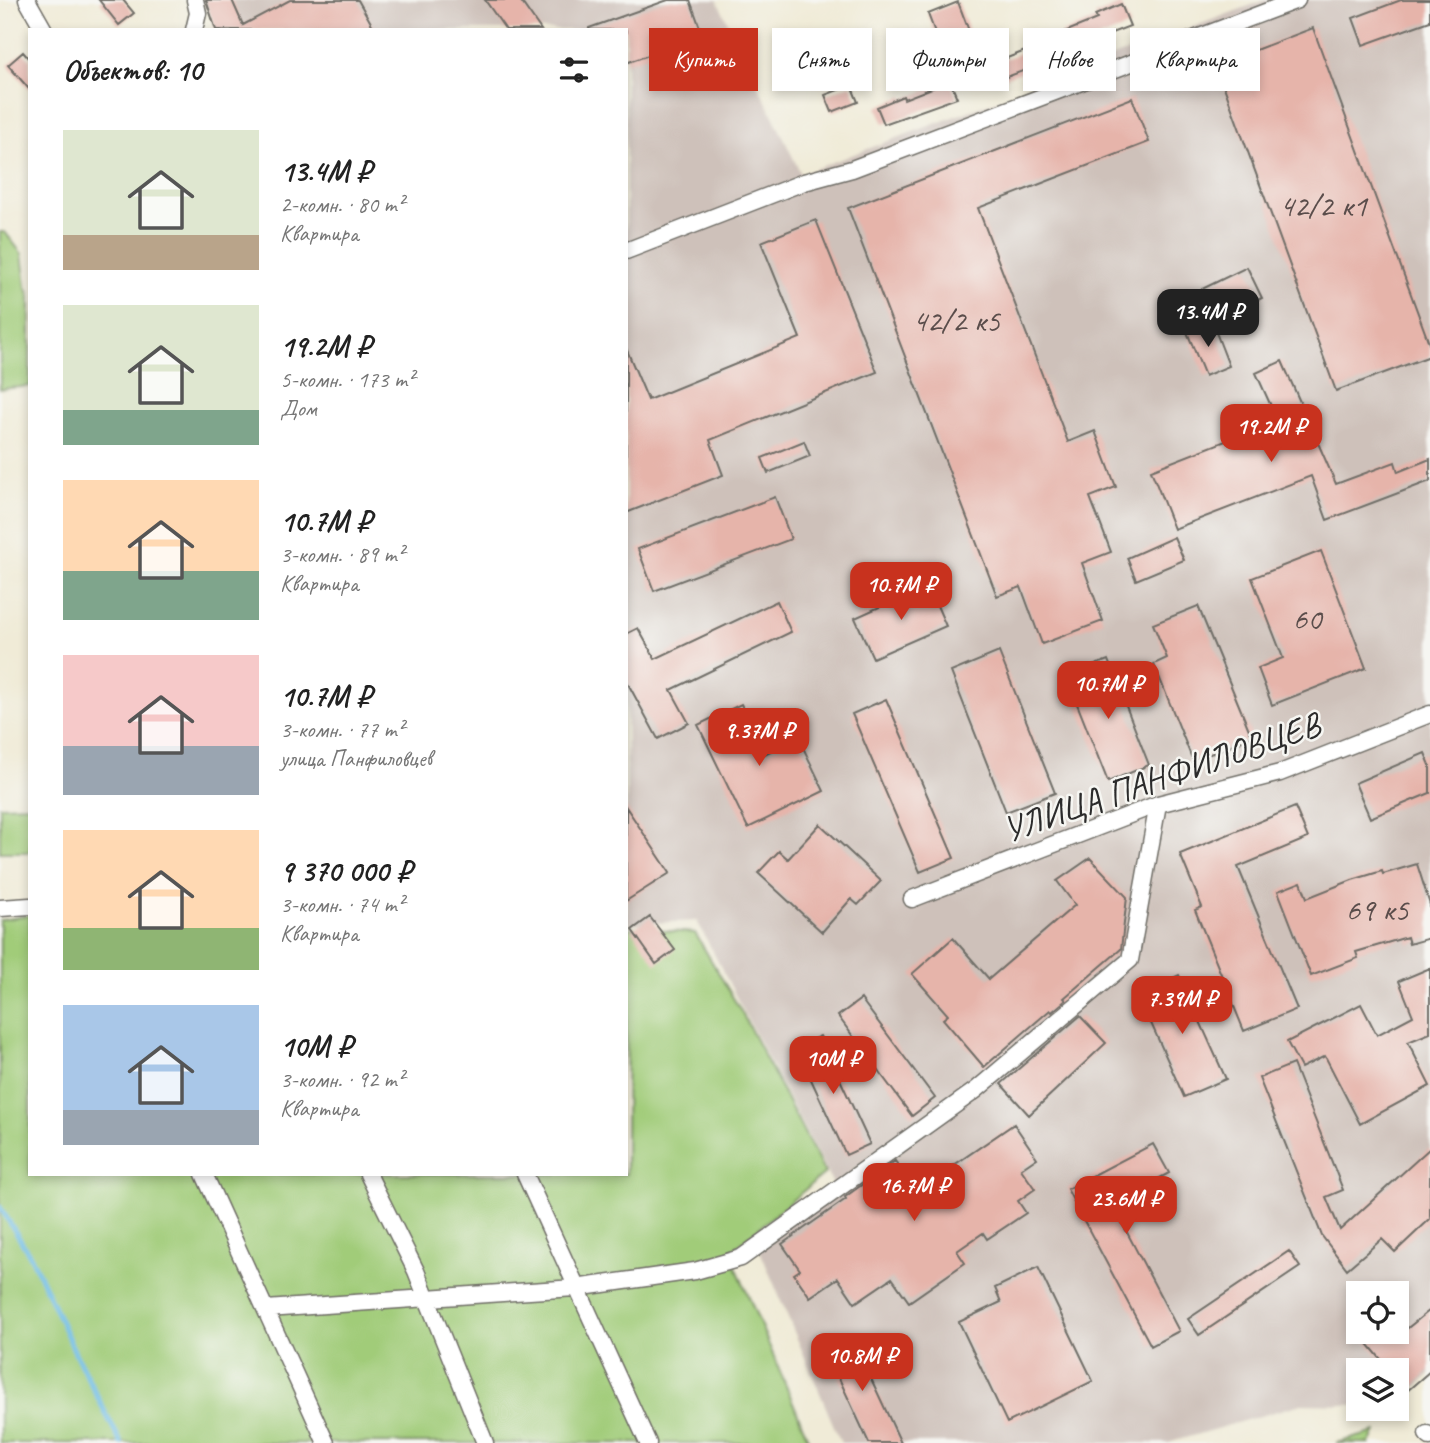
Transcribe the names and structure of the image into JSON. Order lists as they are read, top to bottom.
{
  "streets": {
    "street": ["УЛИЦА ПАНФИЛОВЦЕВ"]
  },
  "house_numbers": [
    "42/2 к1",
    "42/2 к5",
    "60",
    "69 к5"
  ],
  "page": {
    "chip": [
      "Купить",
      "Снять",
      "Фильтры",
      "Новое",
      "Квартира"
    ],
    "heading": "Объектов: 10",
    "list": [
      {
        "name": "13.4M ₽",
        "note": "2-комн. · 80 m² · Квартира"
      },
      {
        "name": "19.2M ₽",
        "note": "5-комн. · 173 m² · Дом"
      },
      {
        "name": "10.7M ₽",
        "note": "3-комн. · 89 m² · Квартира"
      },
      {
        "name": "10.7M ₽",
        "note": "3-комн. · 77 m² · улица Панфиловцев"
      },
      {
        "name": "9 370 000 ₽",
        "note": "3-комн. · 74 m² · Квартира"
      },
      {
        "name": "10M ₽",
        "note": "3-комн. · 92 m² · Квартира"
      }
    ],
    "price": [
      "13.4M ₽",
      "19.2M ₽",
      "10.7M ₽",
      "10.7M ₽",
      "9.37M ₽",
      "7.39M ₽",
      "10M ₽",
      "16.7M ₽",
      "23.6M ₽",
      "10.8M ₽"
    ]
  }
}
